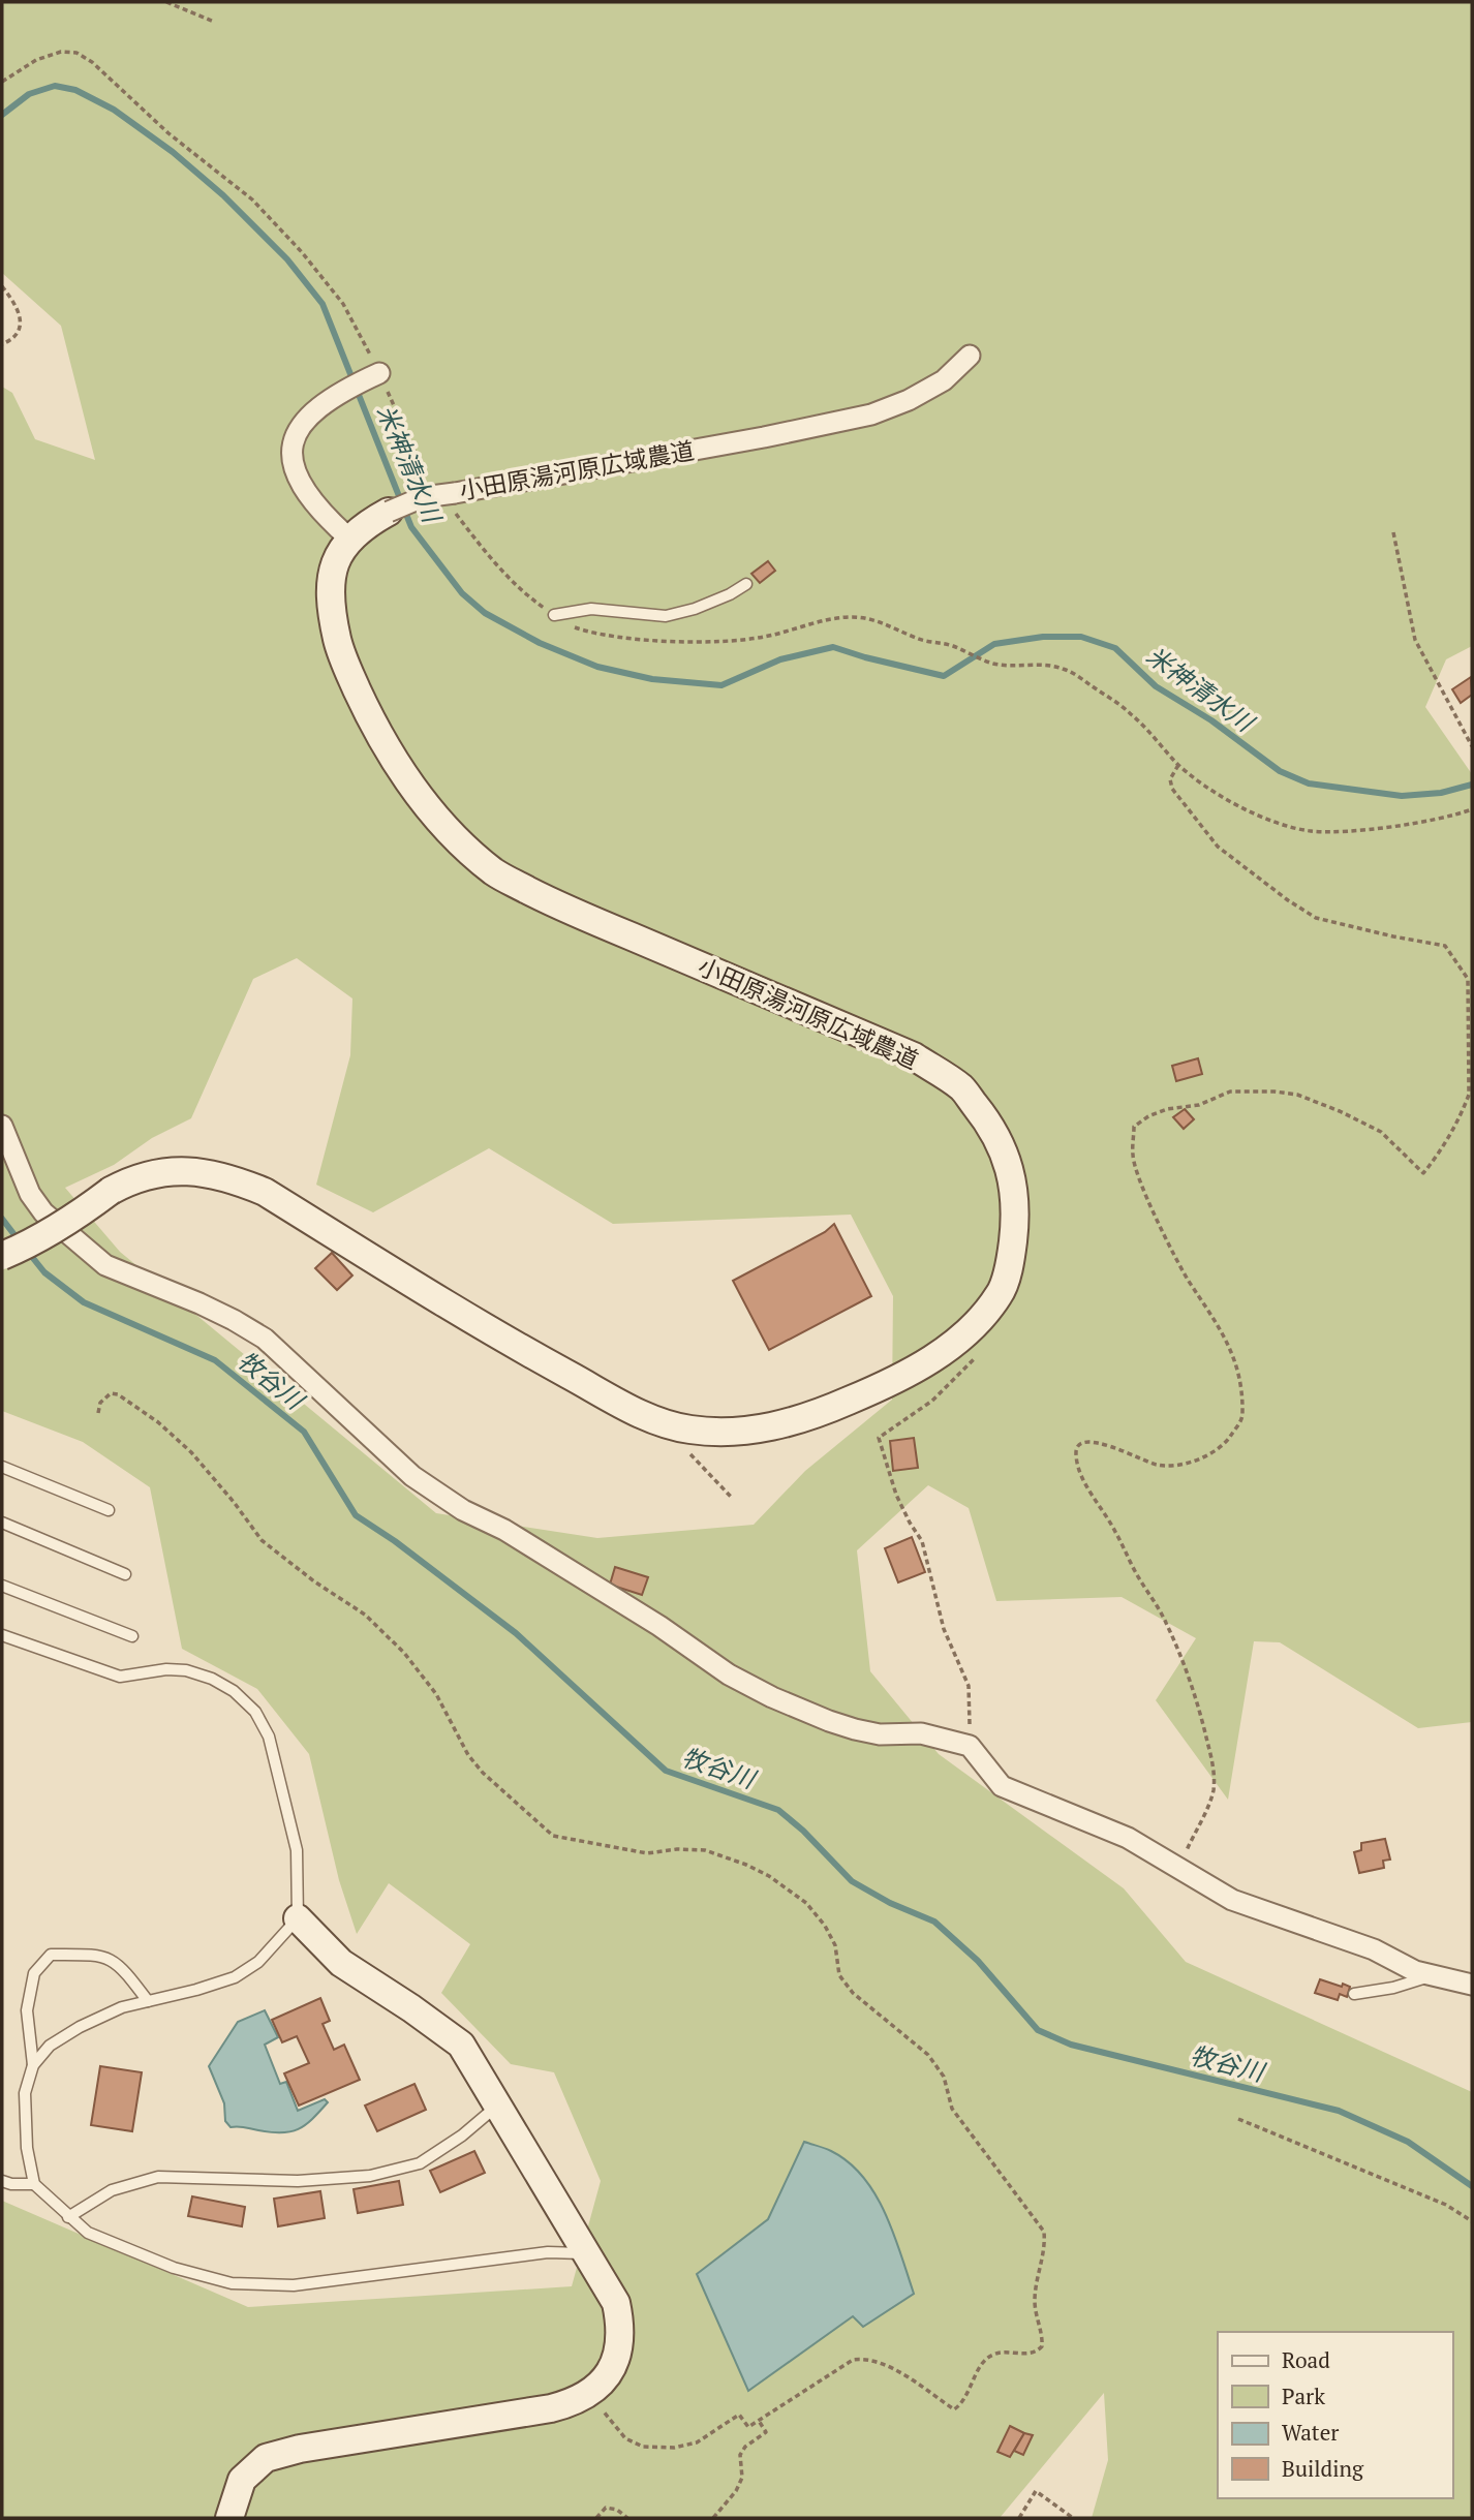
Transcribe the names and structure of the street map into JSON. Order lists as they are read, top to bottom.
{
  "streets": {
    "street": ["小田原湯河原広域農道"]
  },
  "water": ["米神清水川", "牧谷川"],
  "legend": [
    "Road",
    "Park",
    "Water",
    "Building"
  ]
}
